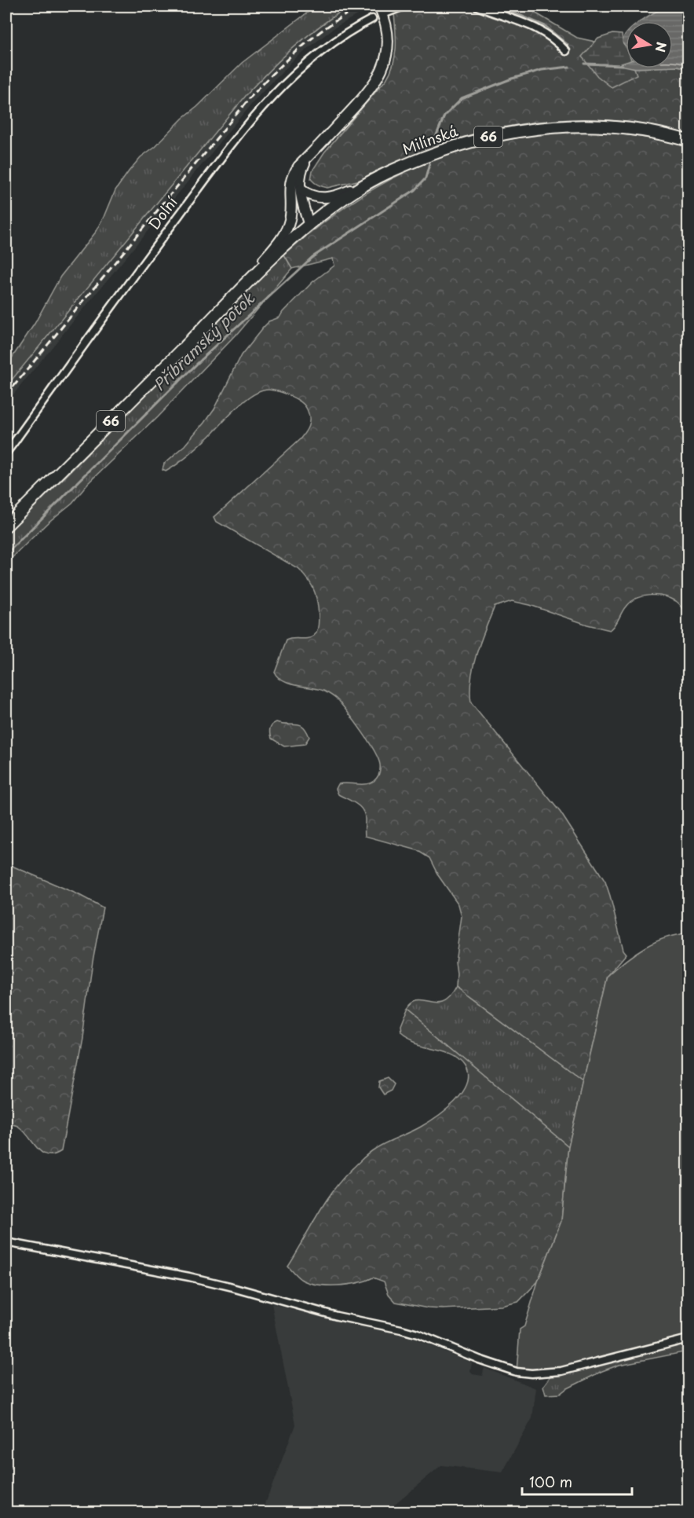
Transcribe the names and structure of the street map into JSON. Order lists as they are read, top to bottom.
{
  "streets": {
    "main road": ["66", "Milínská"],
    "street": ["Dolní"]
  },
  "crossings": [
    ["66", "Milínská"]
  ],
  "water": ["Příbramský potok"],
  "scale_bar": "100 m",
  "north": "right"
}
